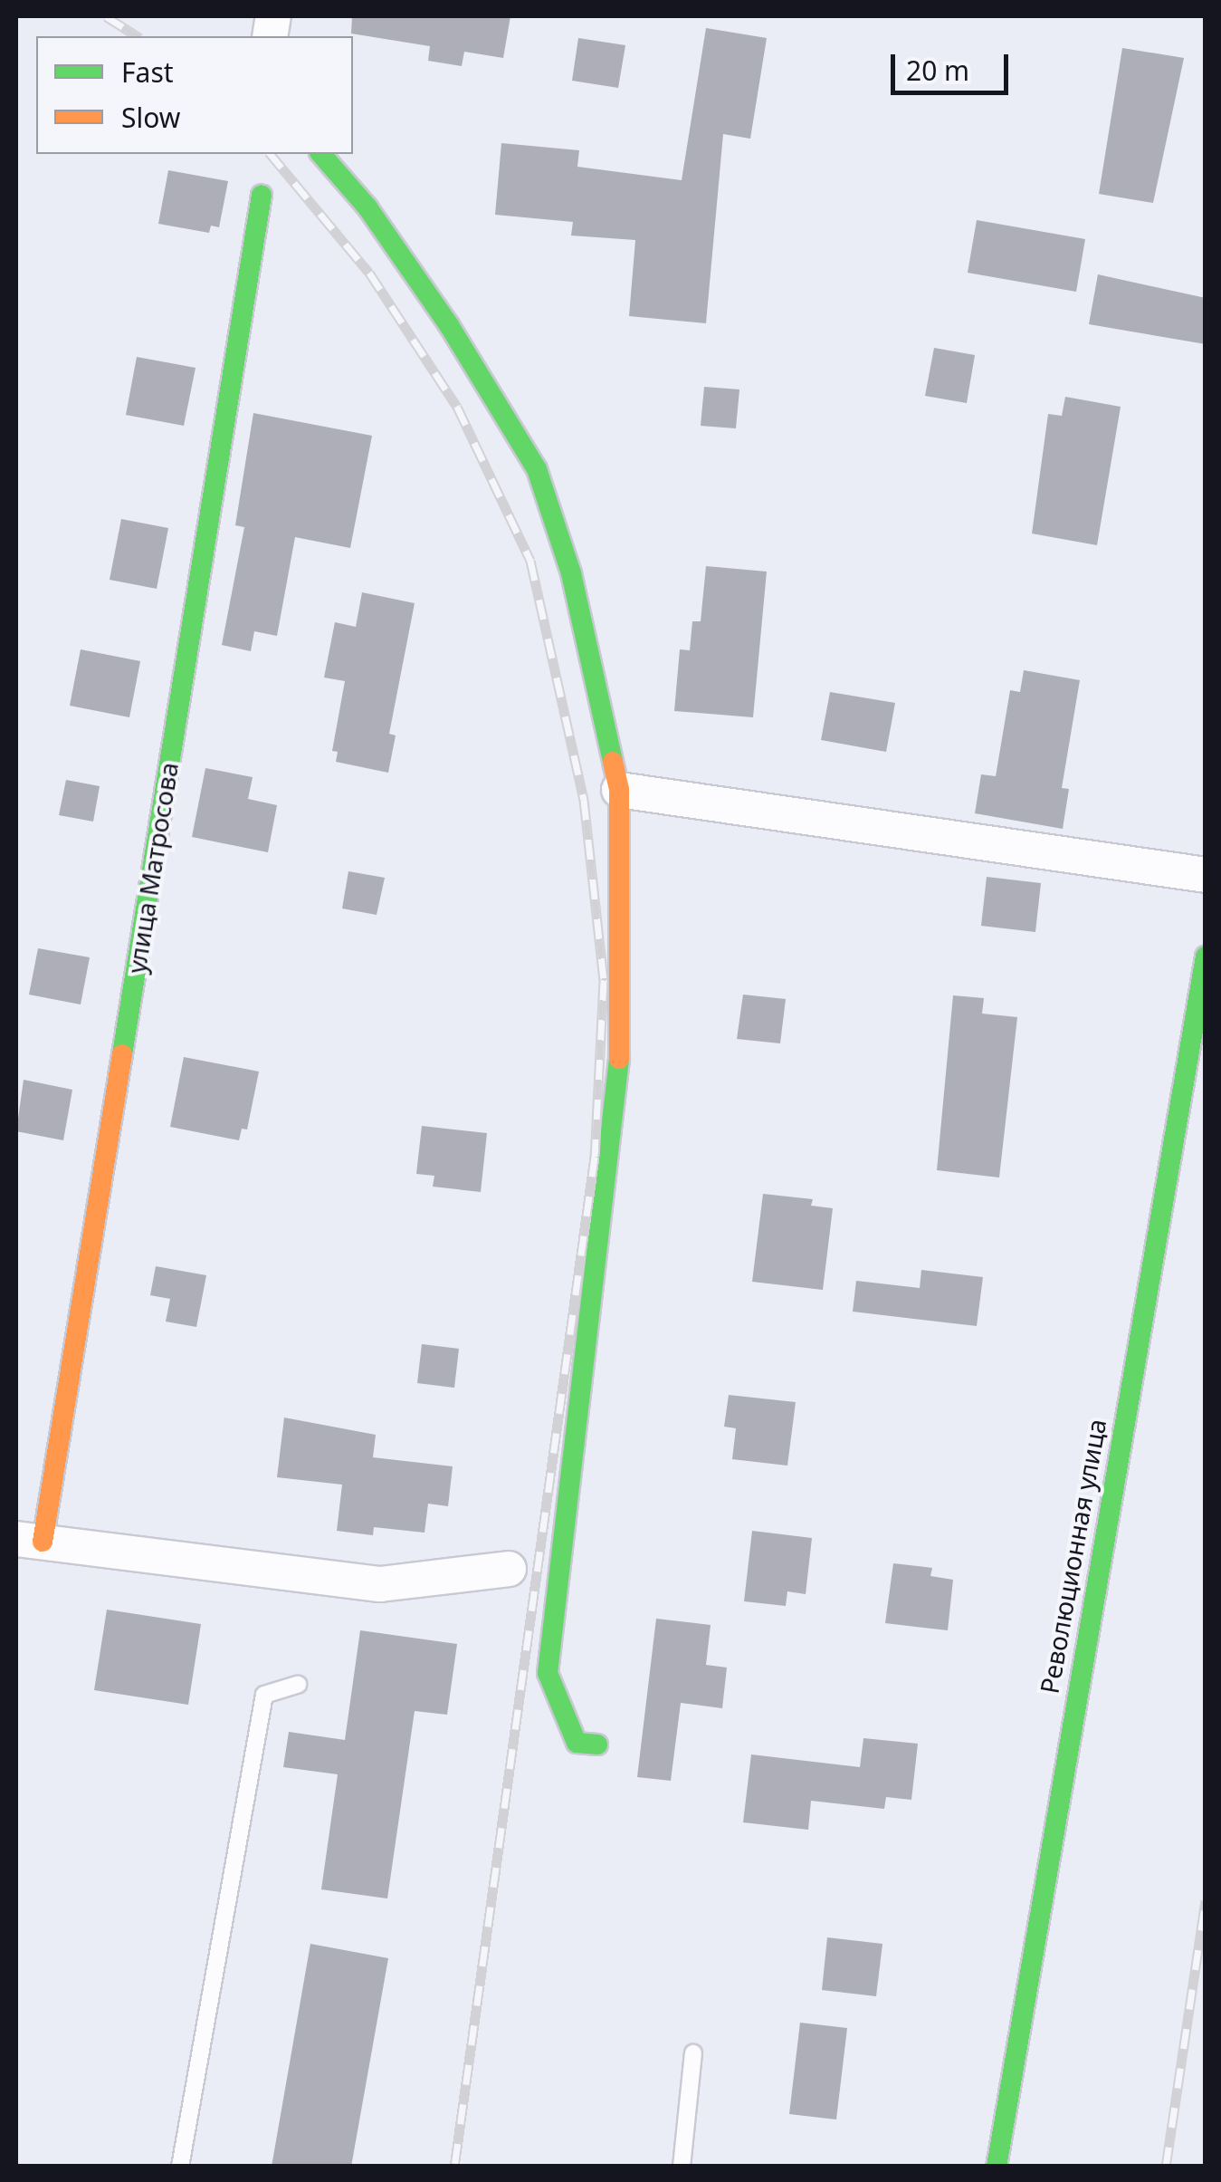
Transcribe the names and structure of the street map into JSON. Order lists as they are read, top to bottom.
{
  "streets": {
    "street": ["улица Матросова", "Революционная улица"]
  },
  "legend": ["Fast", "Slow"],
  "scale_bar": "20 m"
}
